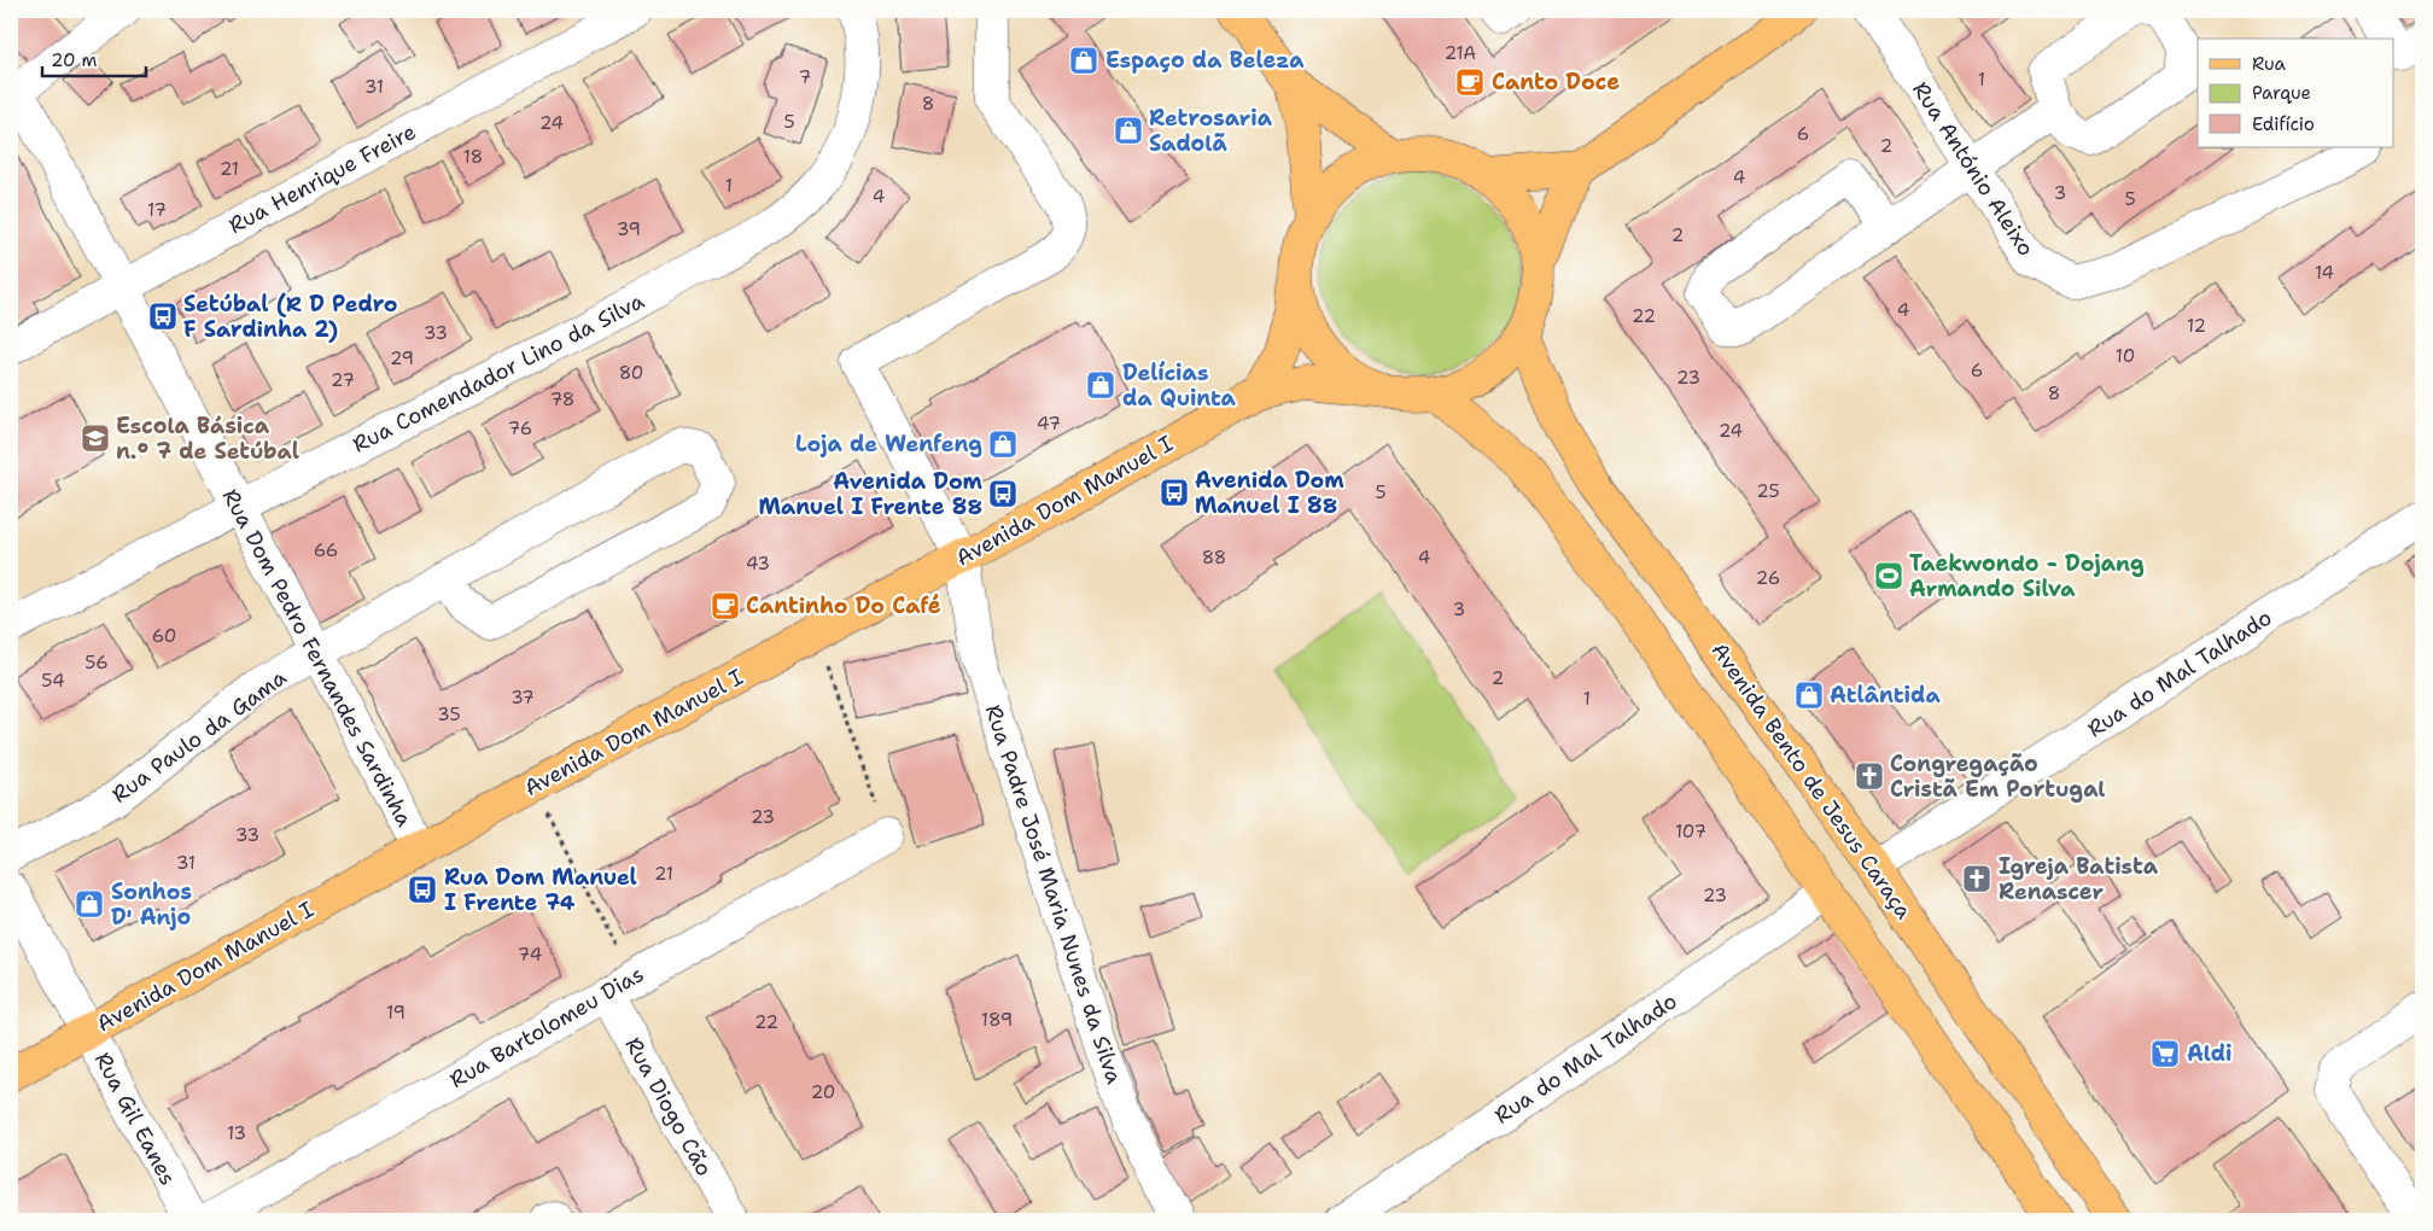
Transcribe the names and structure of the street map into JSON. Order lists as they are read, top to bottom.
{
  "streets": {
    "main road": ["Avenida Dom Manuel I", "Avenida Bento de Jesus Caraça"],
    "street": [
      "Rua António Aleixo",
      "Rua Henrique Freire",
      "Rua Comendador Lino da Silva",
      "Rua Dom Pedro Fernandes Sardinha",
      "Rua do Mal Talhado",
      "Rua Paulo da Gama",
      "Rua Padre José Maria Nunes da Silva",
      "Rua Bartolomeu Dias",
      "Rua Diogo Cão",
      "Rua Gil Eanes"
    ]
  },
  "crossings": [
    ["Rua Henrique Freire", "Rua Dom Pedro Fernandes Sardinha"],
    ["Rua Comendador Lino da Silva", "Rua Dom Pedro Fernandes Sardinha"],
    ["Avenida Dom Manuel I", "Rua Dom Pedro Fernandes Sardinha"],
    ["Avenida Dom Manuel I", "Rua Padre José Maria Nunes da Silva"],
    ["Avenida Dom Manuel I", "Rua Gil Eanes"],
    ["Rua Dom Pedro Fernandes Sardinha", "Rua Paulo da Gama"],
    ["Rua do Mal Talhado", "Avenida Bento de Jesus Caraça"],
    ["Rua Bartolomeu Dias", "Rua Diogo Cão"]
  ],
  "places": {
    "shop": [
      "Espaço da Beleza",
      "Retrosaria Sadolã",
      "Delícias da Quinta",
      "Loja de Wenfeng",
      "Atlântida",
      "Sonhos D' Anjo"
    ],
    "cafe": ["Canto Doce", "Cantinho Do Café"],
    "bus stop": [
      "Setúbal (R D Pedro F Sardinha 2)",
      "Avenida Dom Manuel I 88",
      "Avenida Dom Manuel I Frente 88",
      "Rua Dom Manuel I Frente 74"
    ],
    "school or university": ["Escola Básica n.º 7 de Setúbal"],
    "sports": ["Taekwondo - Dojang Armando Silva"],
    "church": ["Congregação Cristã Em Portugal", "Igreja Batista Renascer"],
    "supermarket": ["Aldi"]
  },
  "house_numbers": [
    "21A",
    "7",
    "1",
    "31",
    "8",
    "5",
    "24",
    "6",
    "2",
    "18",
    "21",
    "4",
    "1",
    "3",
    "4",
    "5",
    "17",
    "39",
    "2",
    "14",
    "4",
    "22",
    "12",
    "33",
    "10",
    "29",
    "6",
    "80",
    "23",
    "27",
    "8",
    "78",
    "47",
    "76",
    "24",
    "25",
    "5",
    "66",
    "88",
    "4",
    "43",
    "26",
    "3",
    "60",
    "56",
    "2",
    "54",
    "37",
    "1",
    "35",
    "23",
    "107",
    "33",
    "31",
    "21",
    "23",
    "74",
    "19",
    "189",
    "22",
    "20",
    "13"
  ],
  "legend": ["Rua", "Parque", "Edifício"],
  "scale_bar": "20 m"
}
